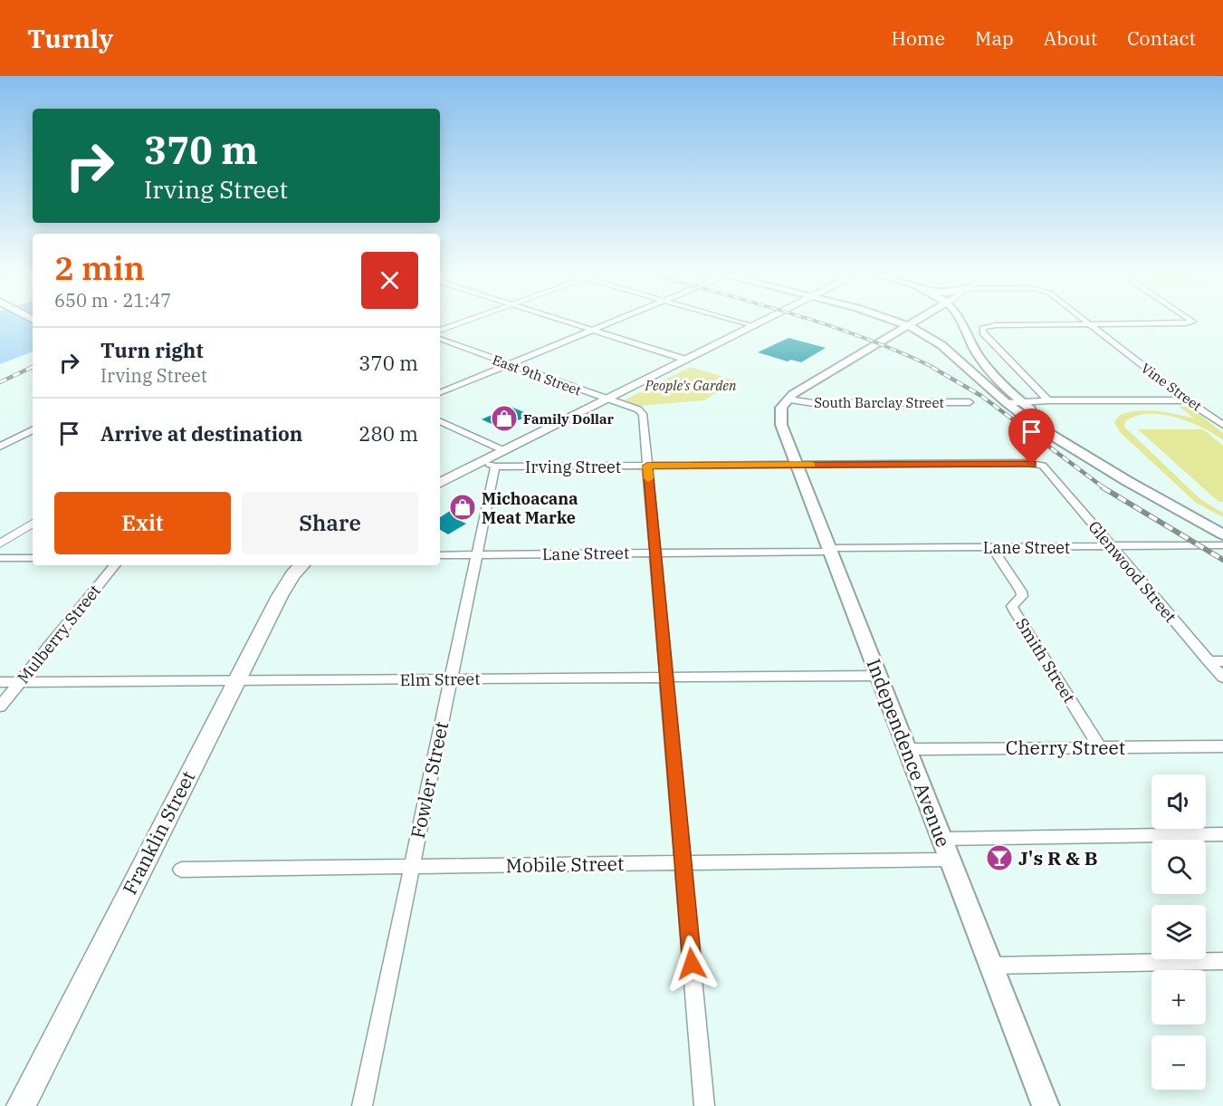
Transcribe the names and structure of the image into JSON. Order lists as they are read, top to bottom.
{
  "streets": {
    "main road": ["Independence Avenue", "Franklin Street"],
    "street": [
      "East 9th Street",
      "Vine Street",
      "South Barclay Street",
      "Irving Street",
      "Lane Street",
      "Glenwood Street",
      "Mulberry Street",
      "Smith Street",
      "Elm Street",
      "Cherry Street",
      "Fowler Street",
      "Mobile Street"
    ]
  },
  "crossings": [
    ["East 9th Street", "Irving Street"],
    ["South Barclay Street", "Independence Avenue"],
    ["Irving Street", "Glenwood Street"],
    ["Irving Street", "Independence Avenue"],
    ["Irving Street", "Fowler Street"],
    ["Lane Street", "Glenwood Street"],
    ["Lane Street", "Smith Street"],
    ["Lane Street", "Independence Avenue"],
    ["Lane Street", "Fowler Street"],
    ["Mulberry Street", "Elm Street"],
    ["Smith Street", "Cherry Street"],
    ["Elm Street", "Independence Avenue"],
    ["Elm Street", "Fowler Street"],
    ["Elm Street", "Franklin Street"],
    ["Cherry Street", "Independence Avenue"],
    ["Independence Avenue", "Mobile Street"],
    ["Fowler Street", "Mobile Street"]
  ],
  "parks": ["People's Garden"],
  "places": {
    "shop": ["Family Dollar", "Michoacana Meat Marke"],
    "bar": ["J's R & B"]
  },
  "page": {
    "header": "Turnly",
    "nav": [
      "Home",
      "Map",
      "About",
      "Contact"
    ],
    "turn": ["370 m", "Irving Street"],
    "heading": ["2 min", "650 m · 21:47"],
    "list": [
      {
        "name": "Turn right",
        "note": "Irving Street",
        "value": "370 m"
      },
      {
        "name": "Arrive at destination",
        "value": "280 m"
      }
    ],
    "buttons": ["Exit", "Share"],
    "map_buttons": ["+", "−"]
  }
}
